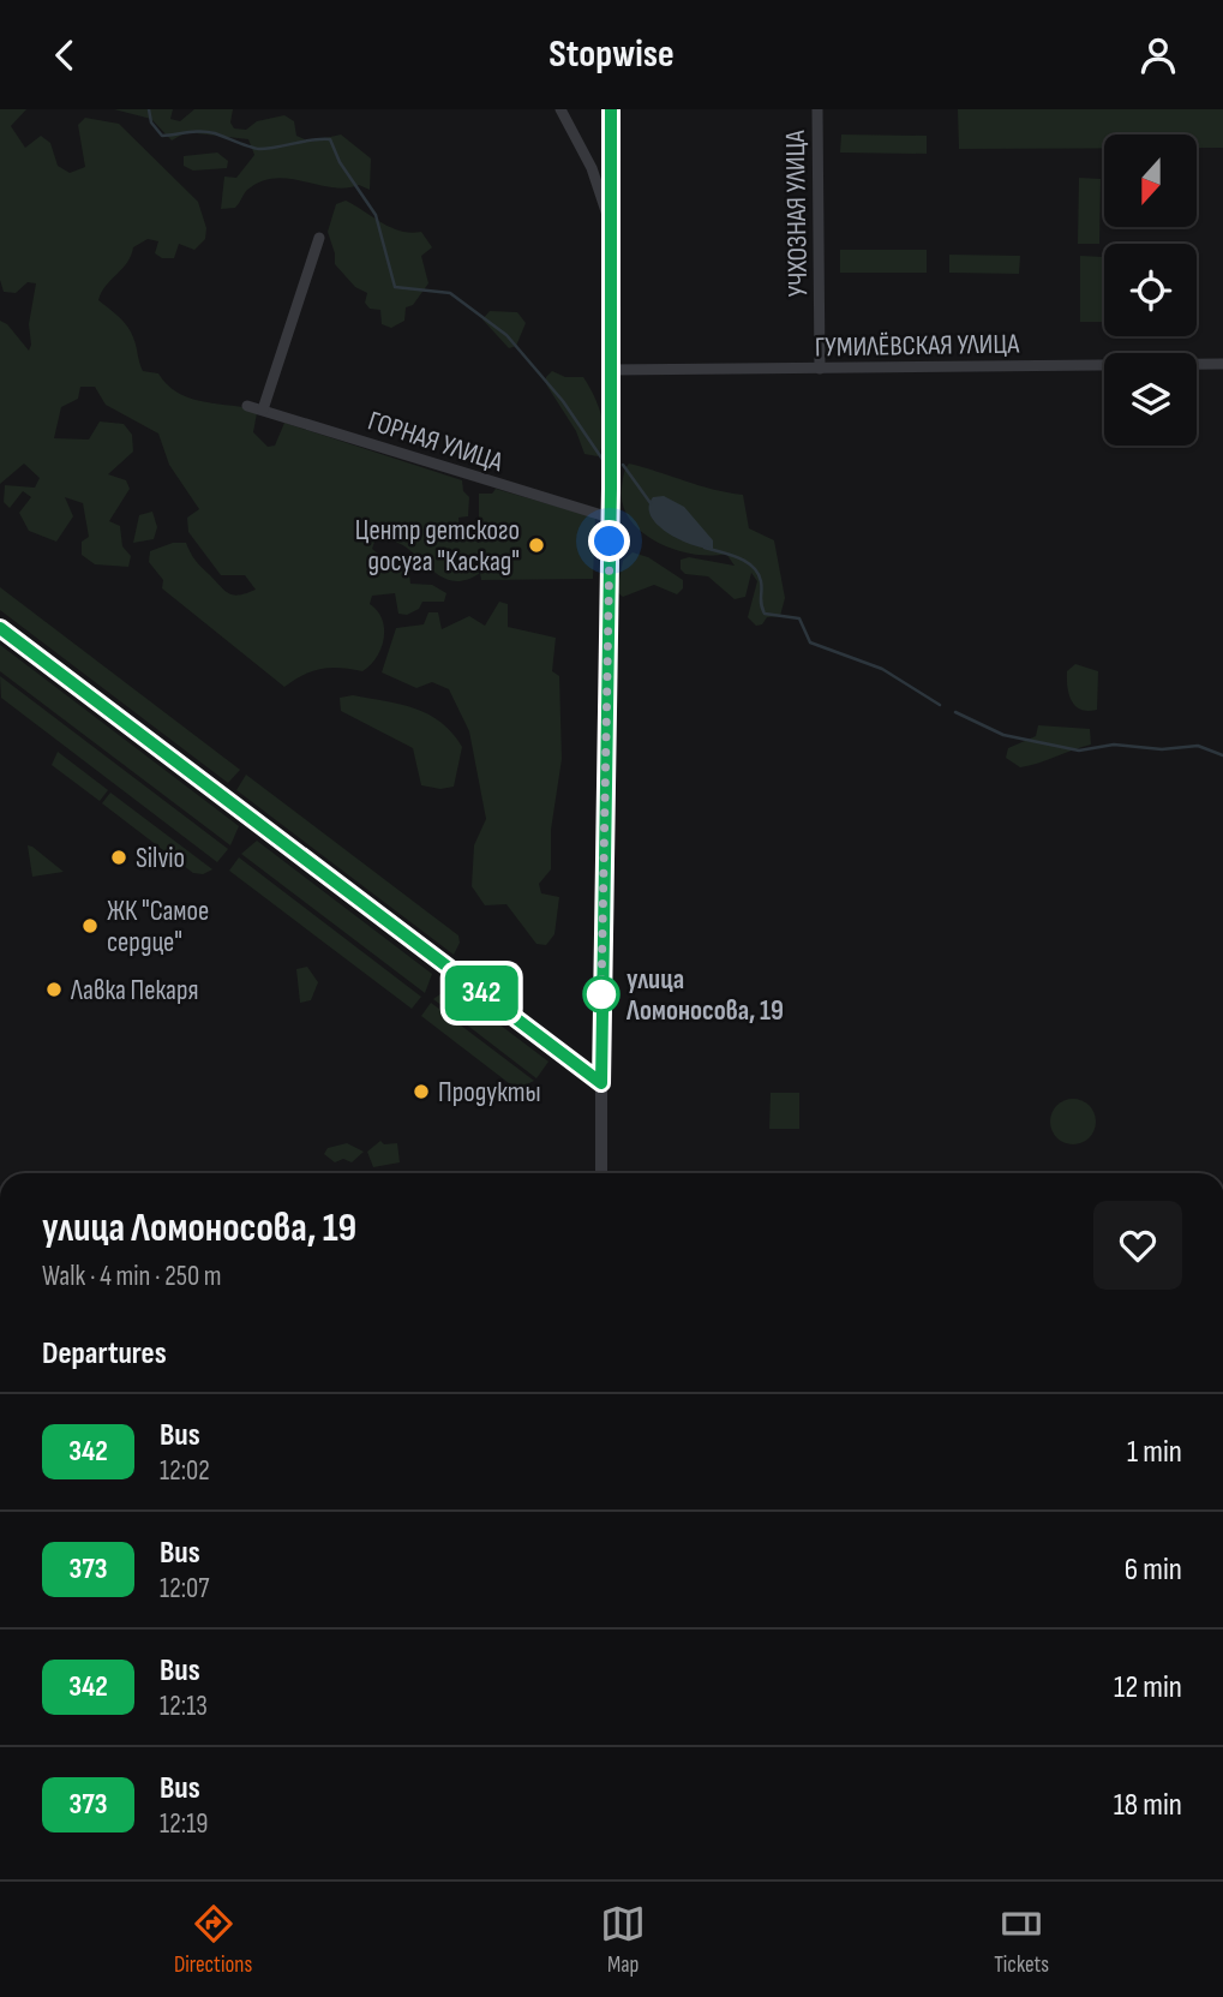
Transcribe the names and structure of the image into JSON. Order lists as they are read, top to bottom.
{
  "streets": {
    "street": ["УЧХОЗНАЯ УЛИЦА", "ГУМИЛЁВСКАЯ УЛИЦА", "ГОРНАЯ УЛИЦА"]
  },
  "crossings": [
    ["УЧХОЗНАЯ УЛИЦА", "ГУМИЛЁВСКАЯ УЛИЦА"]
  ],
  "places": [
    "Центр детского досуга \"Каскад\"",
    "Silvio",
    "ЖК \"Самое сердце\"",
    "Лавка Пекаря",
    "улица Ломоносова, 19",
    "Продукты"
  ],
  "lines": ["bus line 342"],
  "north": "bottom",
  "page": {
    "header": "Stopwise",
    "on_map": "342",
    "heading": [
      ["улица Ломоносова, 19", "Walk · 4 min · 250 m"],
      "Departures"
    ],
    "list": [
      {
        "mark": "342",
        "name": "Bus",
        "note": "12:02",
        "value": "1 min"
      },
      {
        "mark": "373",
        "name": "Bus",
        "note": "12:07",
        "value": "6 min"
      },
      {
        "mark": "342",
        "name": "Bus",
        "note": "12:13",
        "value": "12 min"
      },
      {
        "mark": "373",
        "name": "Bus",
        "note": "12:19",
        "value": "18 min"
      }
    ],
    "tabs": ["Directions", "Map", "Tickets"]
  }
}
